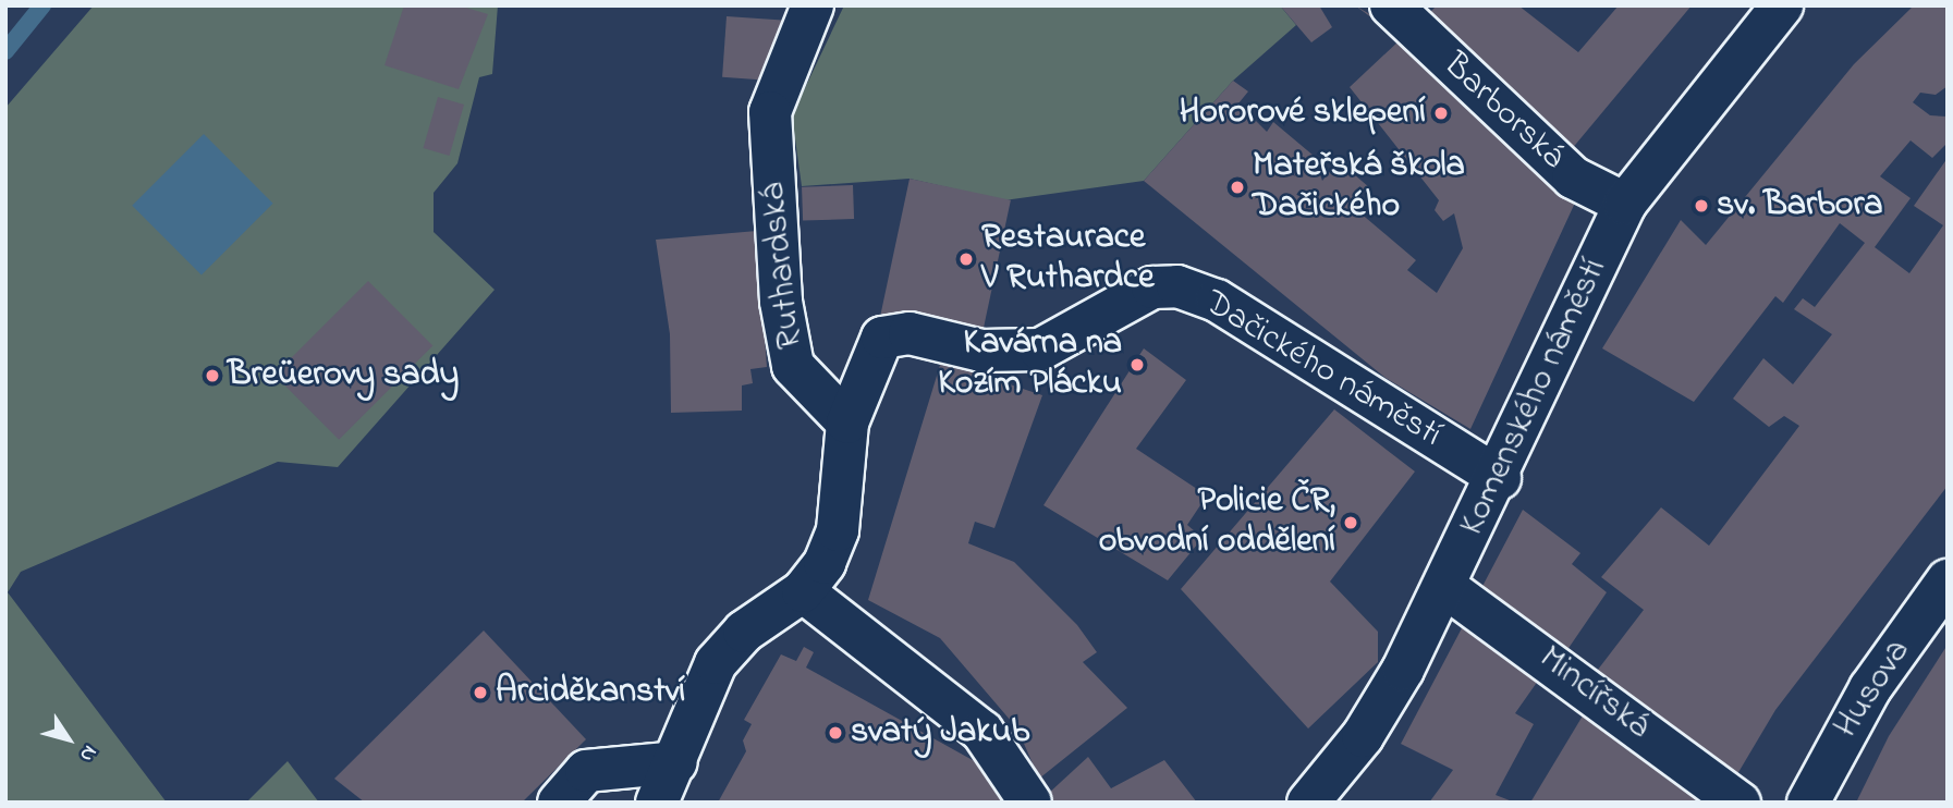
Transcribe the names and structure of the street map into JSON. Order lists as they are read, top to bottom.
{
  "streets": {
    "street": [
      "Barborská",
      "Ruthardská",
      "Dačického náměstí",
      "Komenského náměstí",
      "Husova",
      "Mincířská"
    ]
  },
  "crossings": [
    ["Barborská", "Komenského náměstí"],
    ["Ruthardská", "Dačického náměstí"],
    ["Dačického náměstí", "Komenského náměstí"],
    ["Komenského náměstí", "Mincířská"]
  ],
  "places": [
    "Hororové sklepení",
    "Mateřská škola Dačického",
    "sv. Barbora",
    "Restaurace V Ruthardce",
    "Kavárna na Kozím Plácku",
    "Breüerovy sady",
    "Policie ČR, obvodní oddělení",
    "Arciděkanství",
    "svatý Jakub"
  ],
  "north": "bottom right"
}
